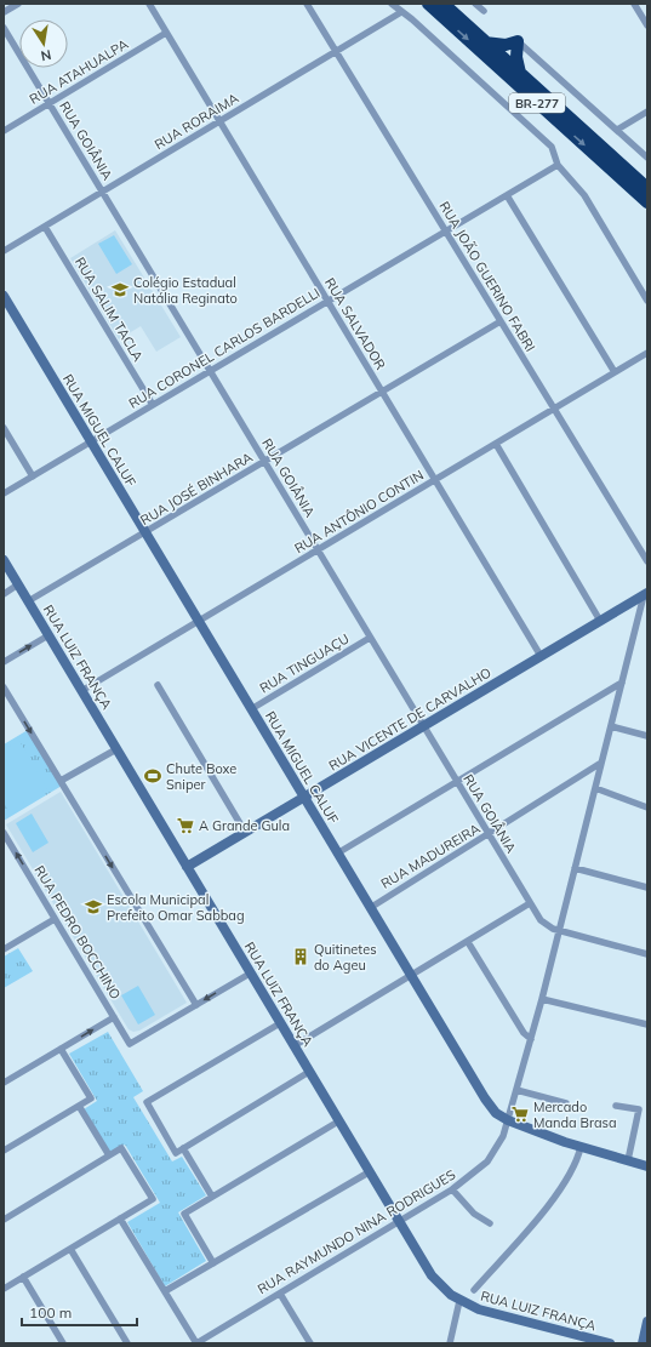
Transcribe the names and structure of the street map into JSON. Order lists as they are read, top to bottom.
{
  "streets": {
    "highway": ["BR-277"],
    "main road": ["RUA MIGUEL CALUF", "RUA LUIZ FRANÇA", "RUA VICENTE DE CARVALHO"],
    "street": [
      "RUA ATAHUALPA",
      "RUA RORAIMA",
      "RUA GOIÂNIA",
      "RUA JOÃO GUERINO FABRI",
      "RUA SALIM TACLA",
      "RUA SALVADOR",
      "RUA CORONEL CARLOS BARDELLI",
      "RUA JOSÉ BINHARA",
      "RUA ANTÔNIO CONTIN",
      "RUA TINGUAÇU",
      "RUA MADUREIRA",
      "RUA PEDRO BOCCHINO",
      "RUA RAYMUNDO NINA RODRIGUES"
    ]
  },
  "crossings": [
    ["RUA ATAHUALPA", "RUA GOIÂNIA"],
    ["RUA ATAHUALPA", "RUA SALVADOR"],
    ["RUA RORAIMA", "RUA GOIÂNIA"],
    ["RUA RORAIMA", "RUA JOÃO GUERINO FABRI"],
    ["RUA RORAIMA", "RUA SALIM TACLA"],
    ["RUA RORAIMA", "RUA SALVADOR"],
    ["RUA GOIÂNIA", "RUA CORONEL CARLOS BARDELLI"],
    ["RUA GOIÂNIA", "RUA JOSÉ BINHARA"],
    ["RUA GOIÂNIA", "RUA ANTÔNIO CONTIN"],
    ["RUA GOIÂNIA", "RUA TINGUAÇU"],
    ["RUA GOIÂNIA", "RUA VICENTE DE CARVALHO"],
    ["RUA GOIÂNIA", "RUA MADUREIRA"],
    ["RUA GOIÂNIA", "RUA RAYMUNDO NINA RODRIGUES"],
    ["RUA JOÃO GUERINO FABRI", "RUA CORONEL CARLOS BARDELLI"],
    ["RUA JOÃO GUERINO FABRI", "RUA JOSÉ BINHARA"],
    ["RUA JOÃO GUERINO FABRI", "RUA ANTÔNIO CONTIN"],
    ["RUA SALIM TACLA", "RUA CORONEL CARLOS BARDELLI"],
    ["RUA SALVADOR", "RUA CORONEL CARLOS BARDELLI"],
    ["RUA SALVADOR", "RUA JOSÉ BINHARA"],
    ["RUA SALVADOR", "RUA ANTÔNIO CONTIN"],
    ["RUA SALVADOR", "RUA VICENTE DE CARVALHO"],
    ["RUA CORONEL CARLOS BARDELLI", "RUA MIGUEL CALUF"],
    ["RUA MIGUEL CALUF", "RUA JOSÉ BINHARA"],
    ["RUA MIGUEL CALUF", "RUA ANTÔNIO CONTIN"],
    ["RUA MIGUEL CALUF", "RUA TINGUAÇU"],
    ["RUA MIGUEL CALUF", "RUA VICENTE DE CARVALHO"],
    ["RUA MIGUEL CALUF", "RUA MADUREIRA"],
    ["RUA MIGUEL CALUF", "RUA RAYMUNDO NINA RODRIGUES"],
    ["RUA JOSÉ BINHARA", "RUA LUIZ FRANÇA"],
    ["RUA ANTÔNIO CONTIN", "RUA LUIZ FRANÇA"],
    ["RUA LUIZ FRANÇA", "RUA VICENTE DE CARVALHO"],
    ["RUA LUIZ FRANÇA", "RUA RAYMUNDO NINA RODRIGUES"],
    ["RUA VICENTE DE CARVALHO", "RUA RAYMUNDO NINA RODRIGUES"],
    ["RUA MADUREIRA", "RUA RAYMUNDO NINA RODRIGUES"]
  ],
  "places": {
    "school or university": ["Colégio Estadual Natália Reginato", "Escola Municipal Prefeito Omar Sabbag"],
    "sports": ["Chute Boxe Sniper"],
    "supermarket": ["A Grande Gula", "Mercado Manda Brasa"],
    "building": ["Quitinetes do Ageu"]
  },
  "scale_bar": "100 m",
  "north": "bottom"
}
